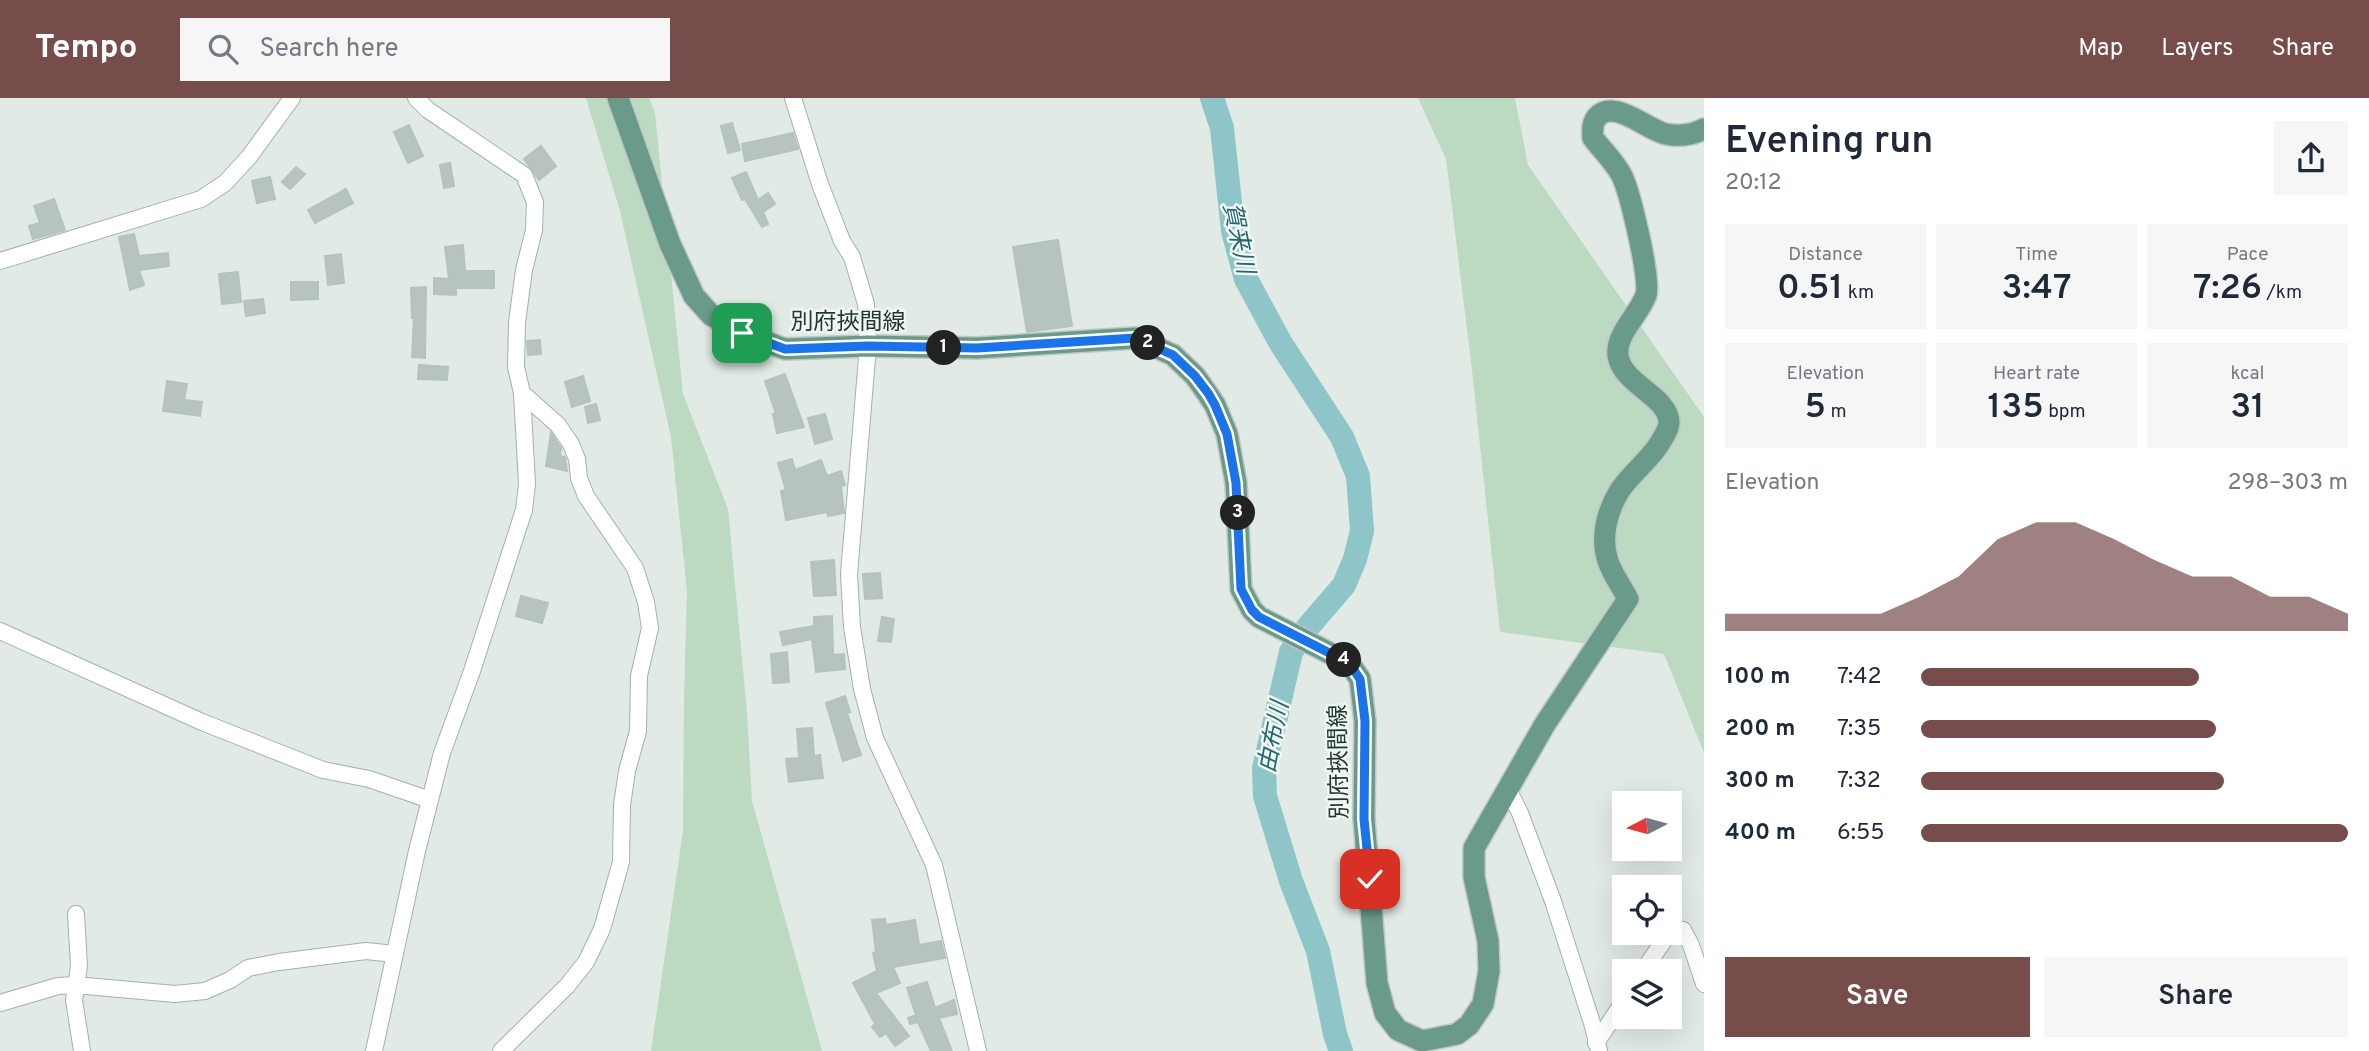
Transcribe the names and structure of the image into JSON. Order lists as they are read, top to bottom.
{
  "streets": {
    "main road": ["別府挾間線"]
  },
  "water": ["賀来川", "由布川"],
  "north": "left",
  "page": {
    "header": "Tempo",
    "search": "Search here",
    "nav": ["Map", "Layers", "Share"],
    "heading": ["Evening run", "20:12"],
    "stats": [
      ["Distance", "0.51 km"],
      ["Time", "3:47"],
      ["Pace", "7:26 /km"],
      ["Elevation", "5 m"],
      ["Heart rate", "135 bpm"],
      ["kcal", "31"]
    ],
    "pins": [
      "2",
      "1",
      "3",
      "4"
    ],
    "chart": ["Elevation", "298–303 m"],
    "list": [
      {
        "name": "100 m",
        "note": "7:42"
      },
      {
        "name": "200 m",
        "note": "7:35"
      },
      {
        "name": "300 m",
        "note": "7:32"
      },
      {
        "name": "400 m",
        "note": "6:55"
      }
    ],
    "buttons": ["Save", "Share"]
  }
}
